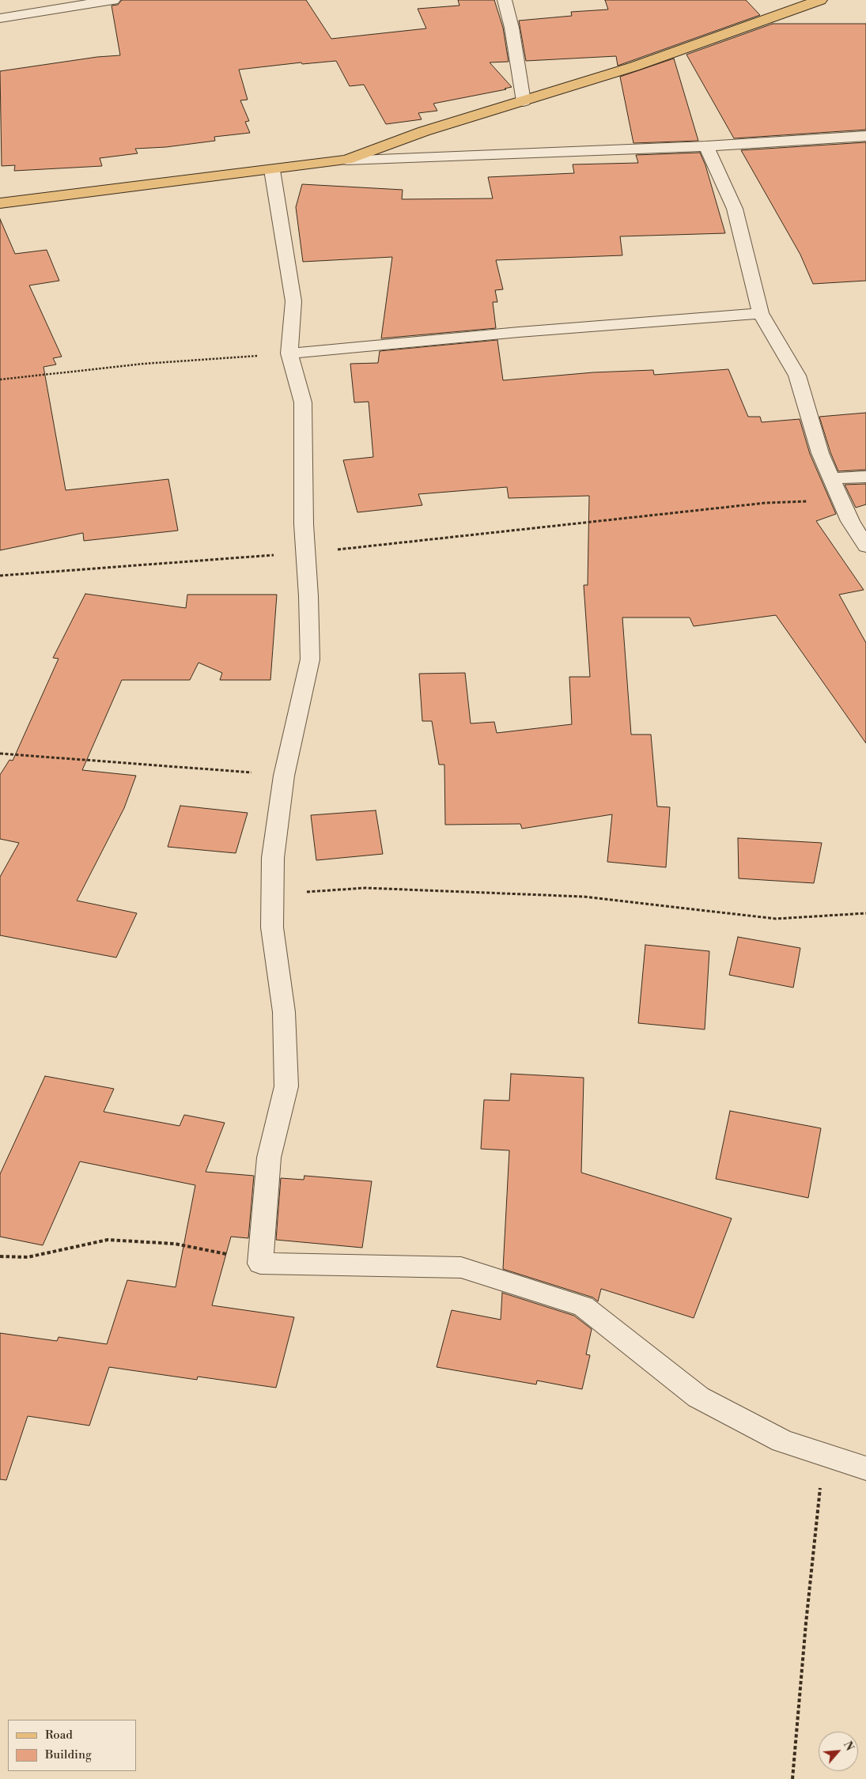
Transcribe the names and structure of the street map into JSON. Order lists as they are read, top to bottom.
{
  "legend": ["Road", "Building"],
  "north": "top right"
}
